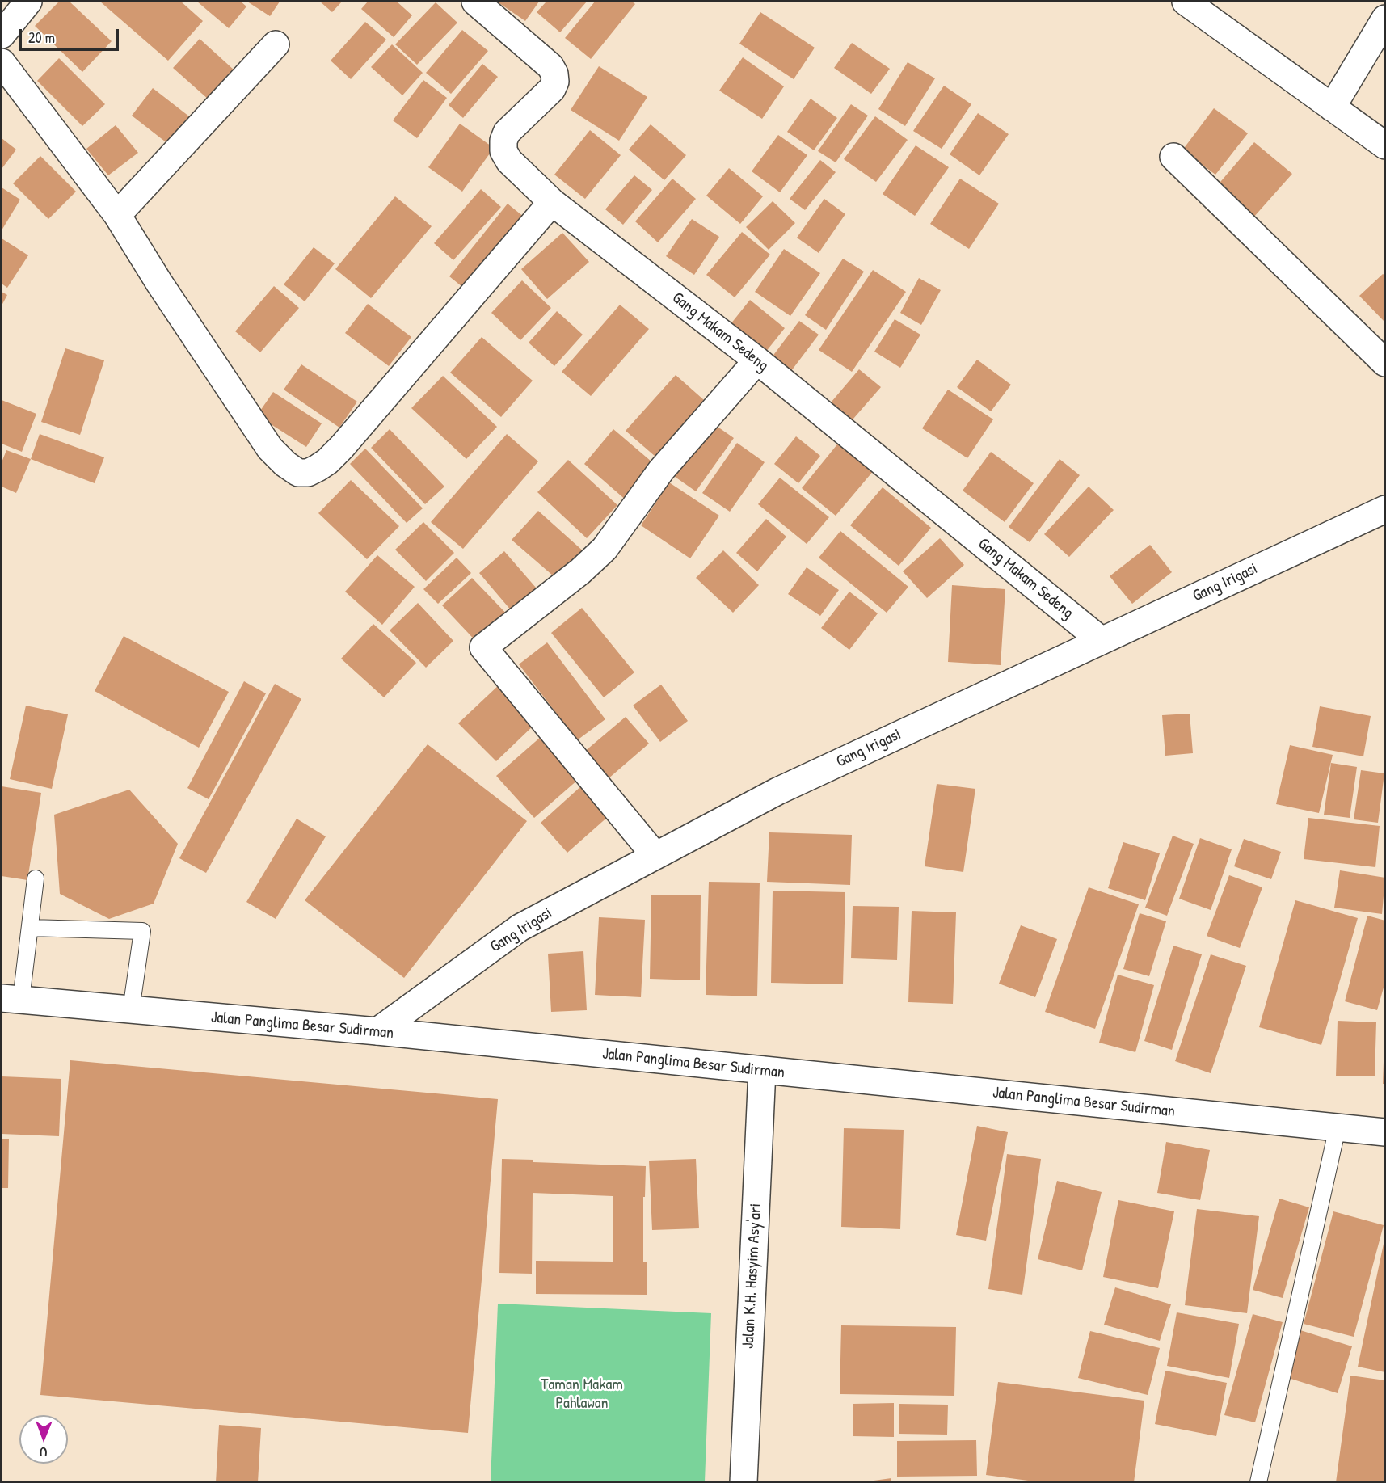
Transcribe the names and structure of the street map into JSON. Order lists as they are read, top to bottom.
{
  "streets": {
    "street": [
      "Gang Makam Sedeng",
      "Gang Irigasi",
      "Jalan Panglima Besar Sudirman",
      "Jalan K.H. Hasyim Asy'ari"
    ]
  },
  "crossings": [
    ["Gang Makam Sedeng", "Gang Irigasi"],
    ["Gang Irigasi", "Jalan Panglima Besar Sudirman"],
    ["Jalan Panglima Besar Sudirman", "Jalan K.H. Hasyim Asy'ari"]
  ],
  "parks": ["Taman Makam Pahlawan"],
  "scale_bar": "20 m",
  "north": "bottom"
}
